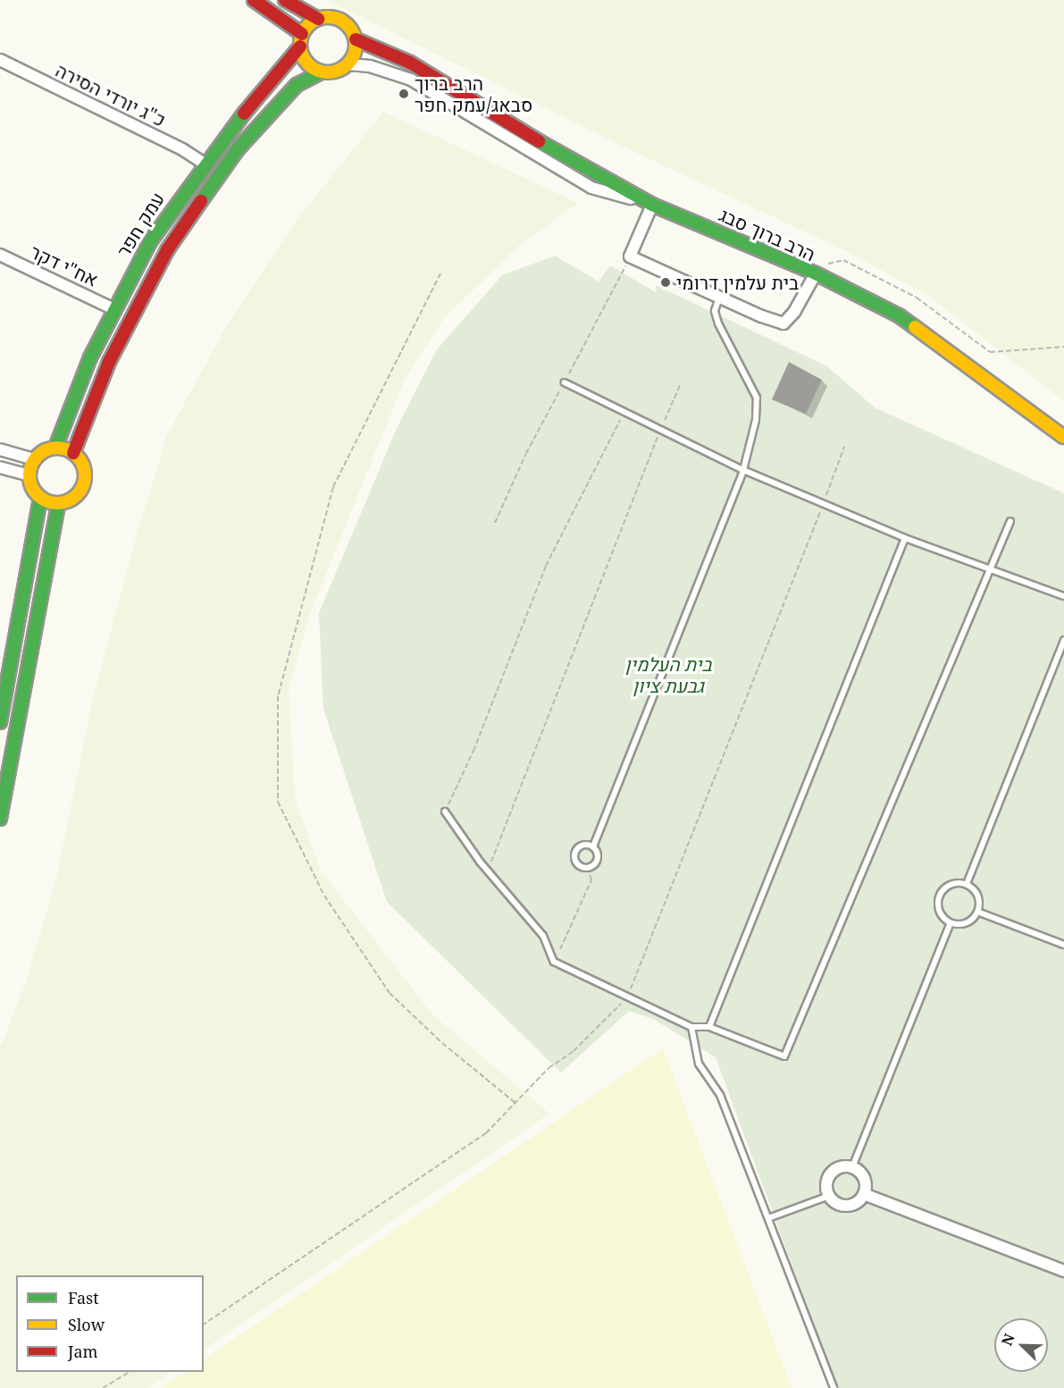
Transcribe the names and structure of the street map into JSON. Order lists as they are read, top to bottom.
{
  "streets": {
    "street": [
      "כ\"ג יורדי הסירה",
      "עמק חפר",
      "הרב ברוך סבג",
      "אח\"י דקר"
    ]
  },
  "crossings": [
    ["כ\"ג יורדי הסירה", "עמק חפר"],
    ["עמק חפר", "הרב ברוך סבג"],
    ["עמק חפר", "אח\"י דקר"]
  ],
  "parks": ["בית העלמין גבעת ציון"],
  "places": ["הרב ברוך סבאג/עמק חפר", "בית עלמין דרומי"],
  "legend": ["Fast", "Slow", "Jam"],
  "north": "top left"
}
